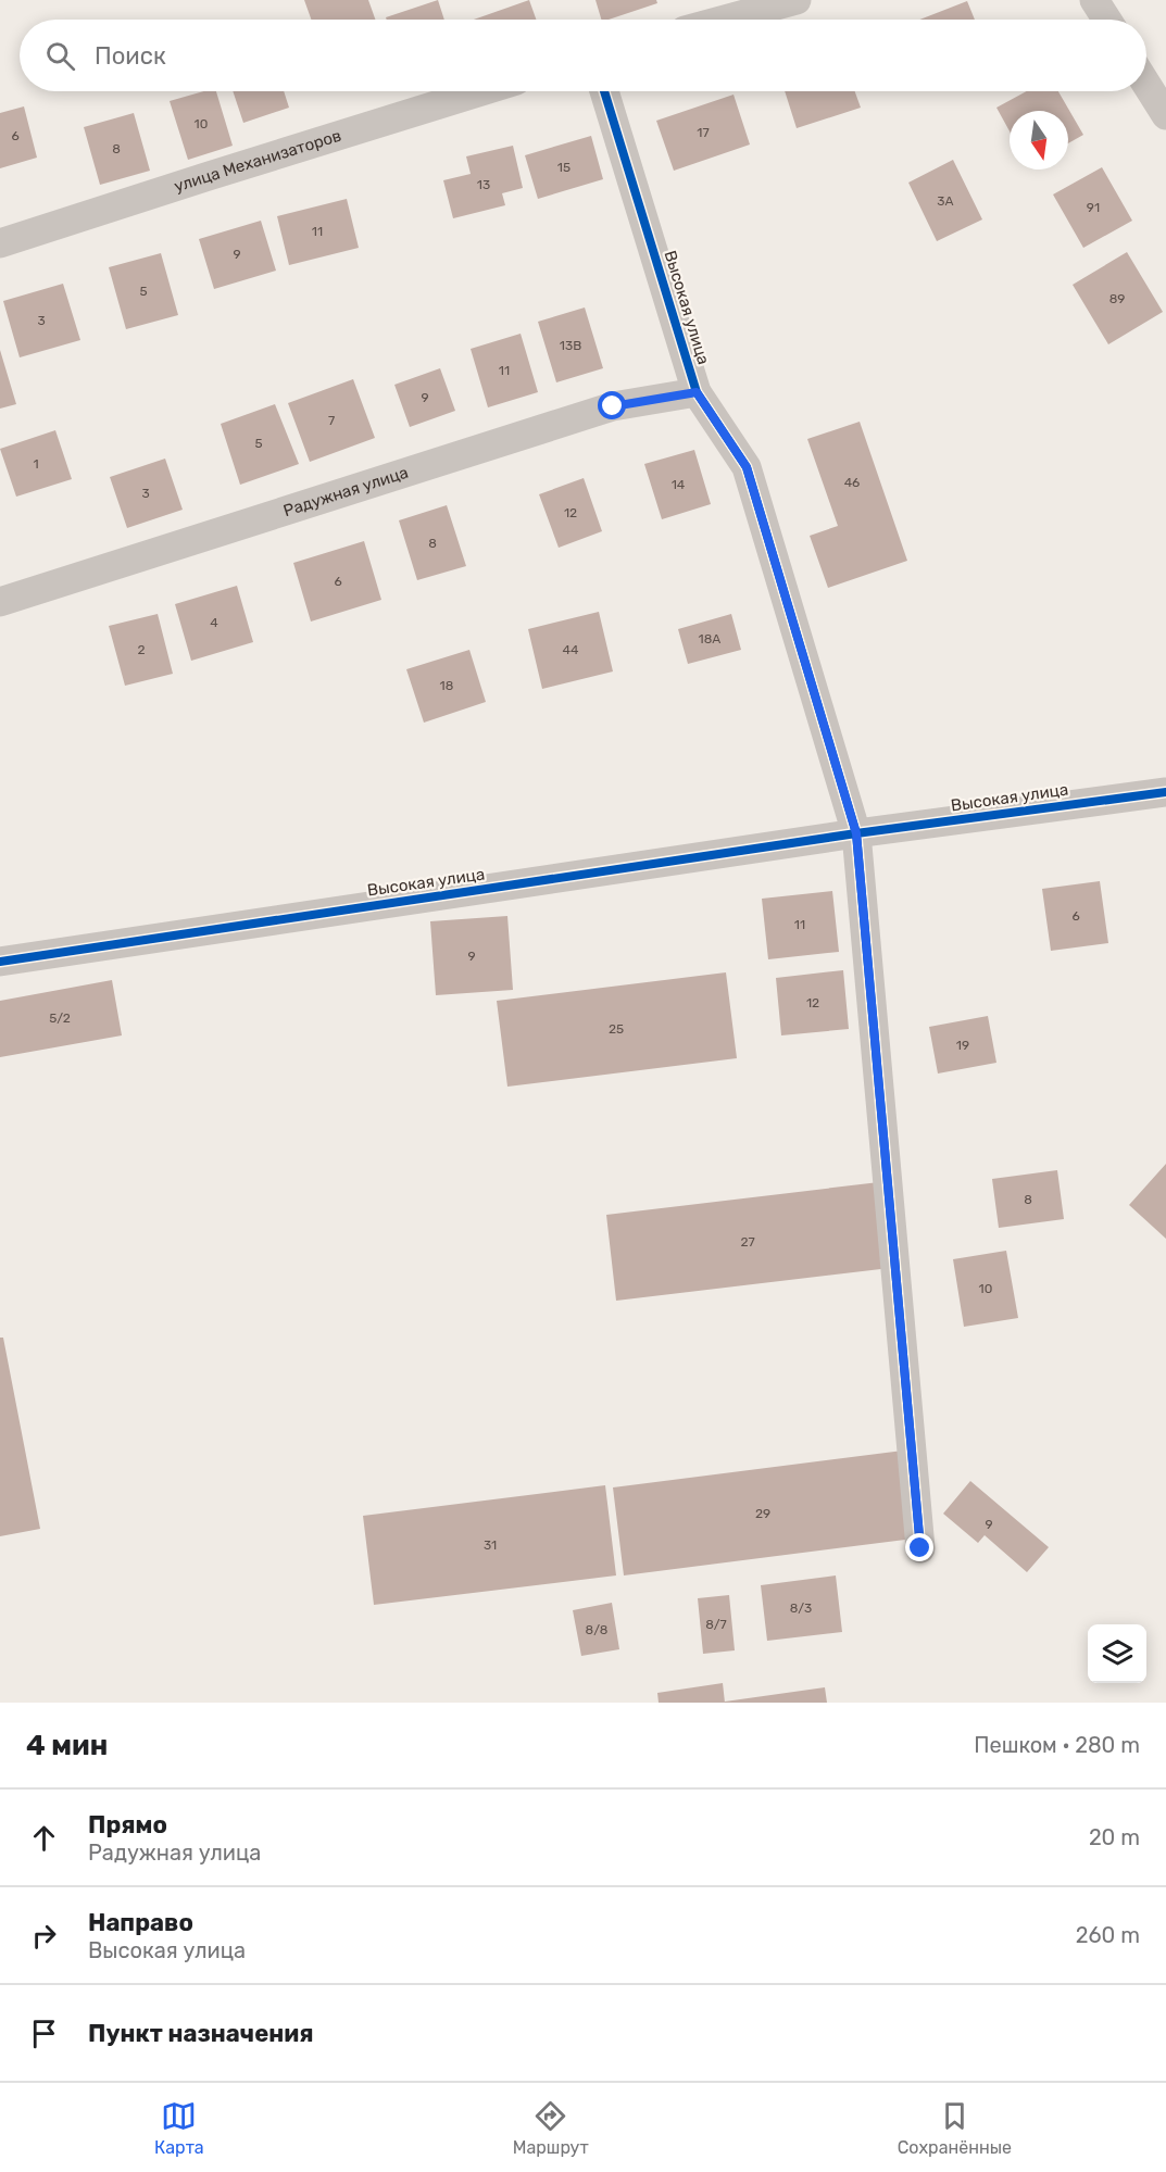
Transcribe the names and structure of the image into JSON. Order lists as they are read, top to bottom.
{
  "streets": {
    "street": ["улица Механизаторов", "Высокая улица", "Радужная улица"]
  },
  "crossings": [
    ["Высокая улица", "Радужная улица"]
  ],
  "house_numbers": [
    "10",
    "17",
    "6",
    "8",
    "15",
    "13",
    "3А",
    "91",
    "11",
    "9",
    "5",
    "89",
    "3",
    "13В",
    "11",
    "9",
    "7",
    "5",
    "1",
    "46",
    "14",
    "3",
    "12",
    "8",
    "6",
    "4",
    "18А",
    "2",
    "44",
    "18",
    "6",
    "11",
    "9",
    "12",
    "5/2",
    "25",
    "19",
    "8",
    "27",
    "10",
    "29",
    "9",
    "31",
    "8/3",
    "8/7",
    "8/8"
  ],
  "north": "bottom",
  "page": {
    "search": "Поиск",
    "heading": ["4 мин", "Пешком · 280 m"],
    "list": [
      ["Прямо", "Радужная улица", "20 m"],
      ["Направо", "Высокая улица", "260 m"],
      "Пункт назначения"
    ],
    "nav": ["Карта", "Маршрут", "Сохранённые"]
  }
}
